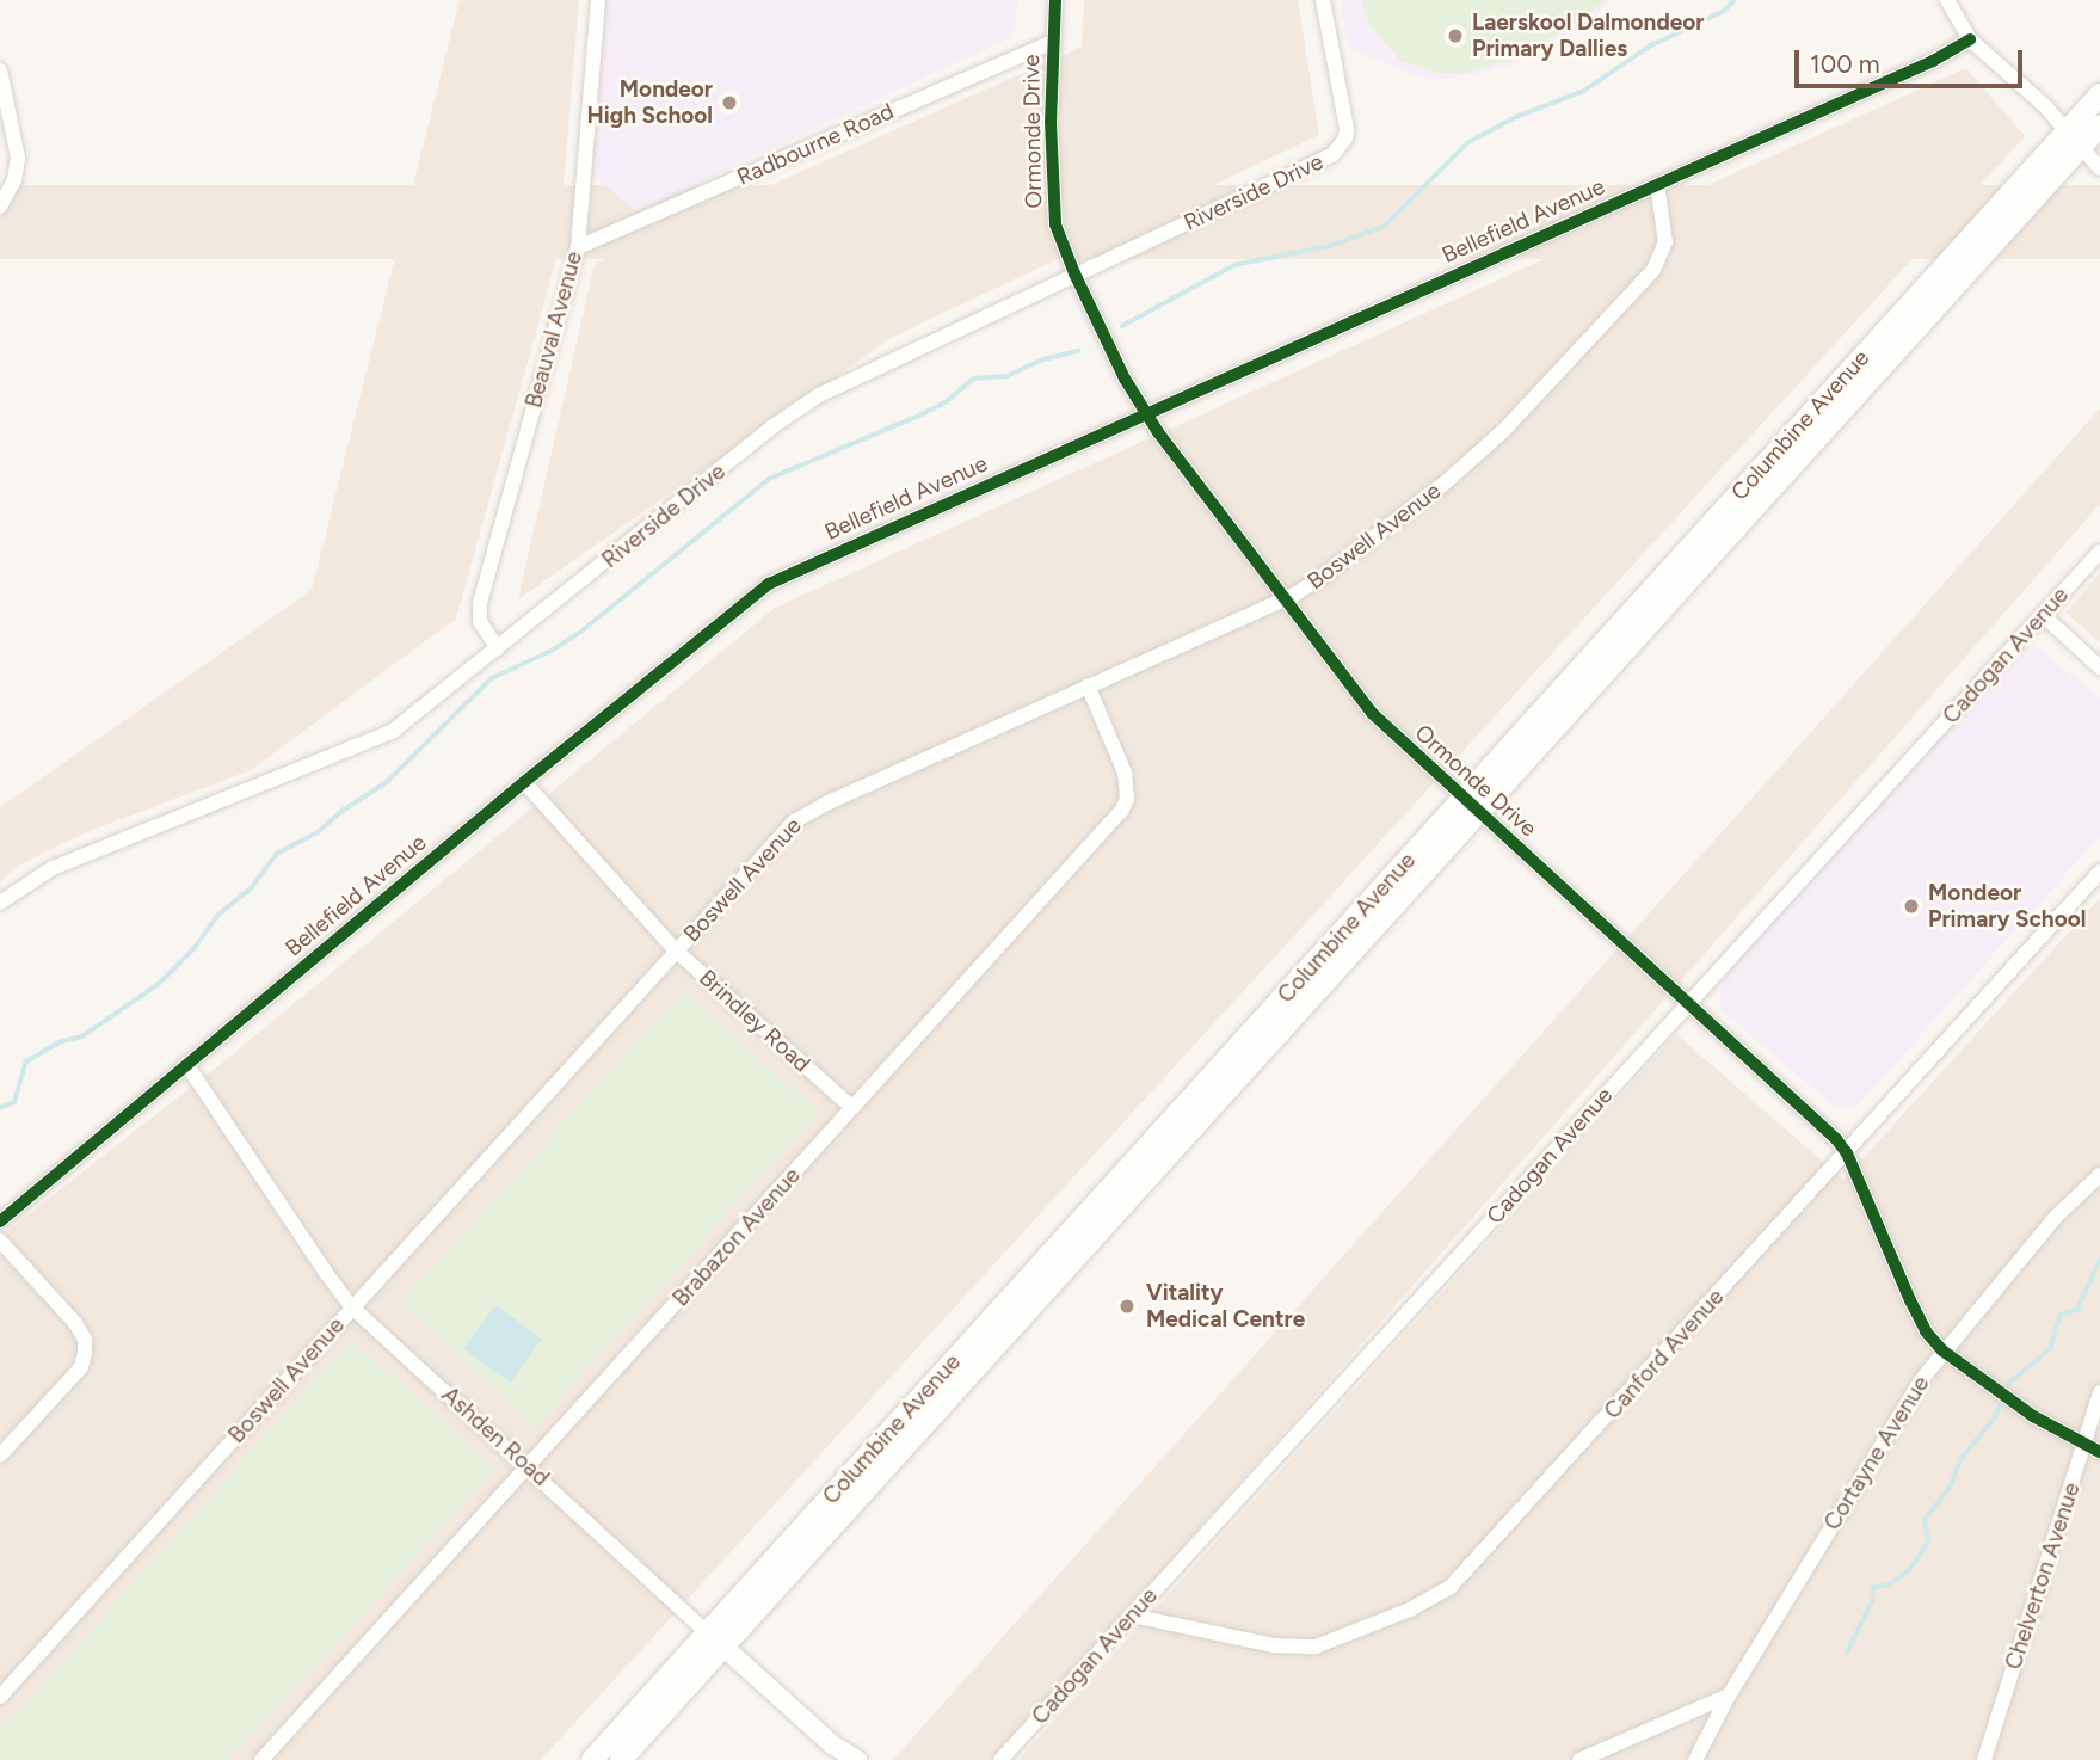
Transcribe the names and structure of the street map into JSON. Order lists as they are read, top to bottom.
{
  "streets": {
    "main road": ["Columbine Avenue"],
    "street": [
      "Ormonde Drive",
      "Radbourne Road",
      "Riverside Drive",
      "Bellefield Avenue",
      "Beauval Avenue",
      "Boswell Avenue",
      "Cadogan Avenue",
      "Brindley Road",
      "Brabazon Avenue",
      "Canford Avenue",
      "Ashden Road",
      "Cortayne Avenue",
      "Chelverton Avenue"
    ]
  },
  "crossings": [
    ["Ormonde Drive", "Radbourne Road"],
    ["Ormonde Drive", "Riverside Drive"],
    ["Ormonde Drive", "Bellefield Avenue"],
    ["Ormonde Drive", "Columbine Avenue"],
    ["Ormonde Drive", "Boswell Avenue"],
    ["Ormonde Drive", "Cadogan Avenue"],
    ["Ormonde Drive", "Canford Avenue"],
    ["Ormonde Drive", "Cortayne Avenue"],
    ["Ormonde Drive", "Chelverton Avenue"],
    ["Radbourne Road", "Beauval Avenue"],
    ["Riverside Drive", "Beauval Avenue"],
    ["Bellefield Avenue", "Boswell Avenue"],
    ["Bellefield Avenue", "Brindley Road"],
    ["Bellefield Avenue", "Ashden Road"],
    ["Columbine Avenue", "Ashden Road"],
    ["Boswell Avenue", "Brindley Road"],
    ["Boswell Avenue", "Brabazon Avenue"],
    ["Boswell Avenue", "Ashden Road"],
    ["Cadogan Avenue", "Canford Avenue"],
    ["Brindley Road", "Brabazon Avenue"],
    ["Brabazon Avenue", "Ashden Road"]
  ],
  "places": [
    "Laerskool Dalmondeor Primary Dallies",
    "Mondeor High School",
    "Mondeor Primary School",
    "Vitality Medical Centre"
  ],
  "scale_bar": "100 m"
}
